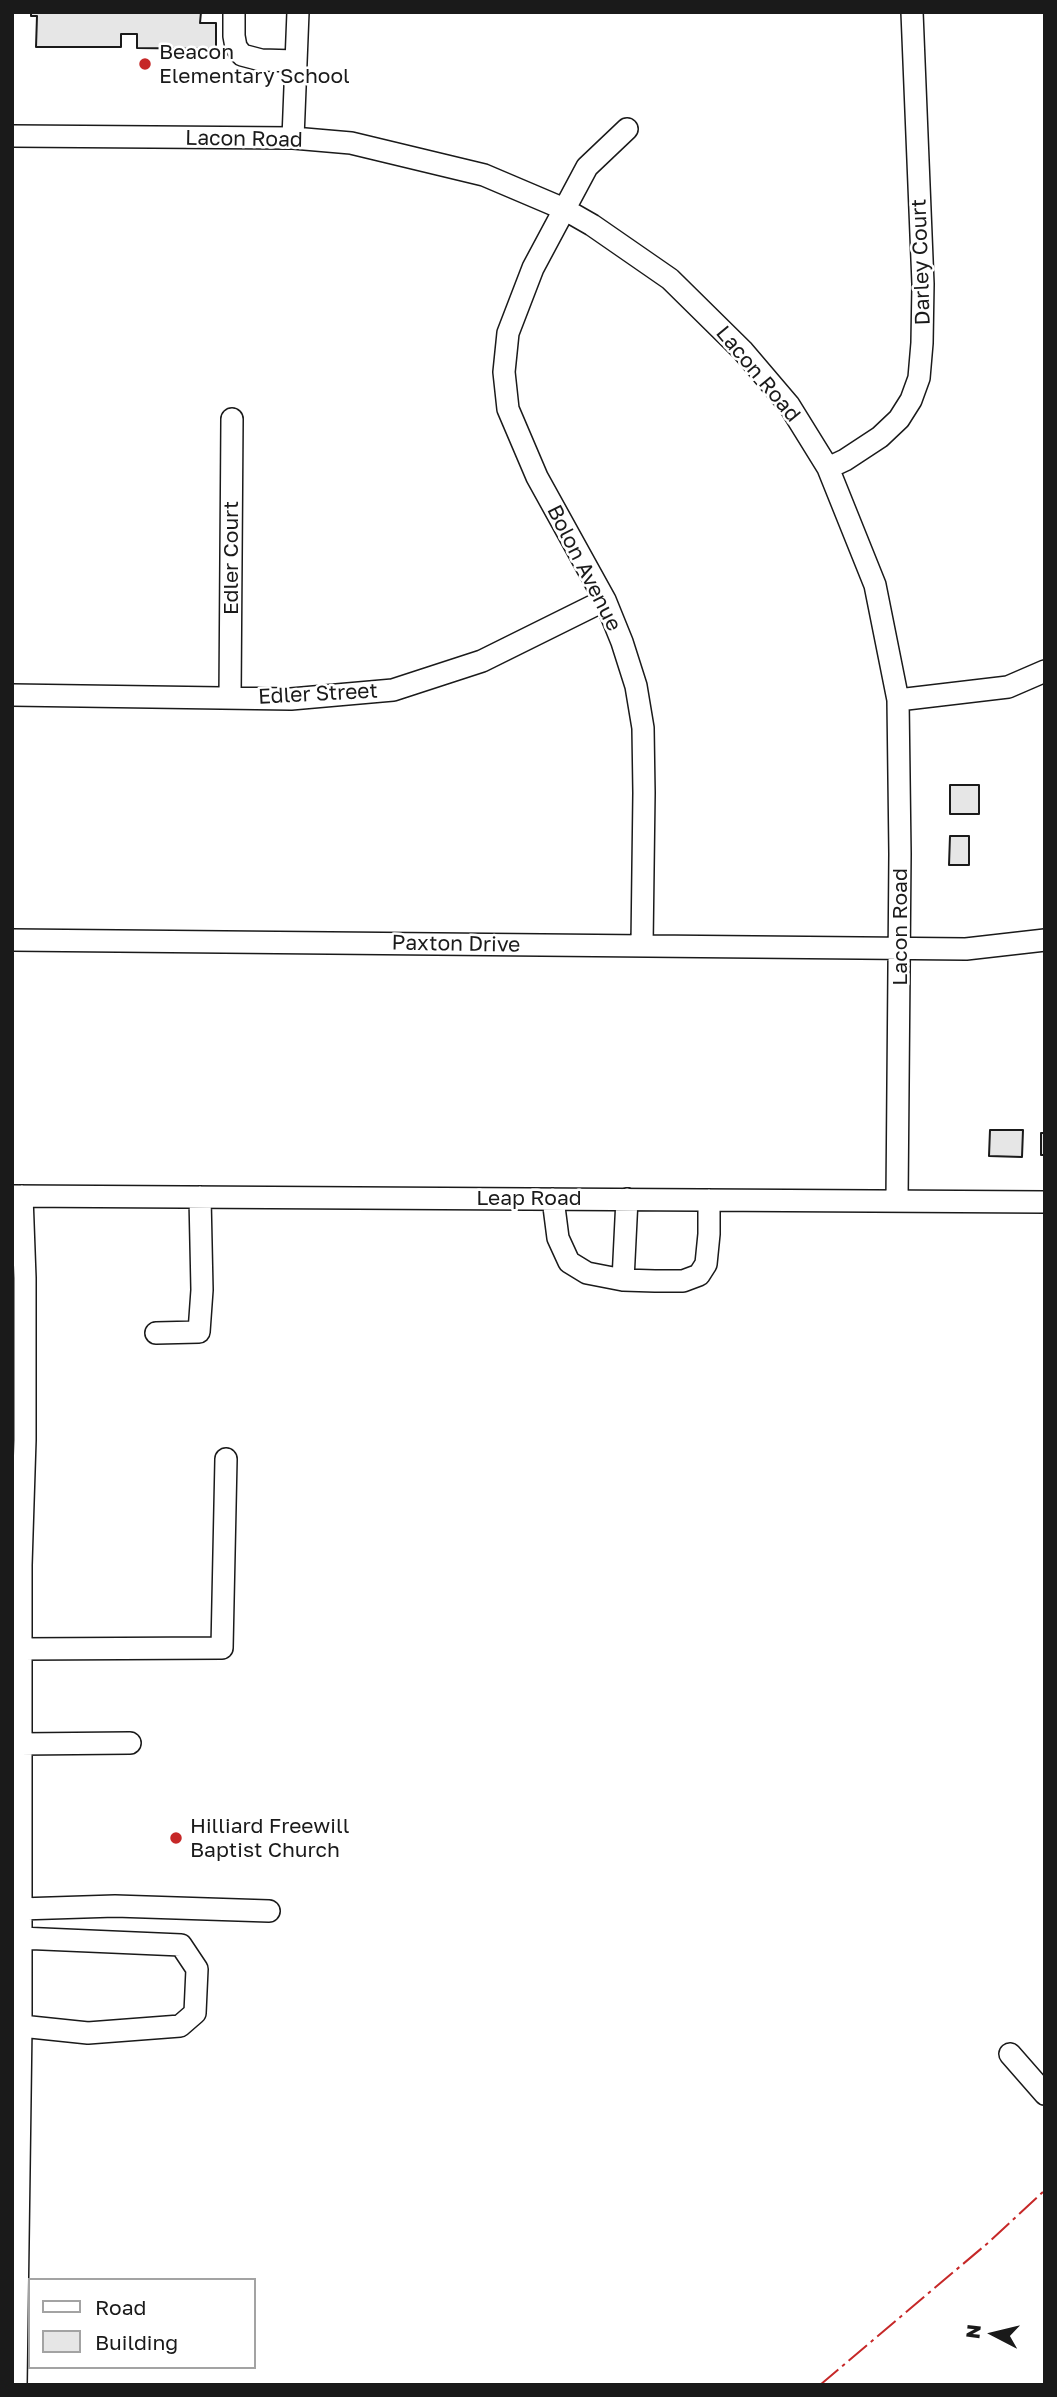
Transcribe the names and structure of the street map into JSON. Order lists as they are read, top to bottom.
{
  "streets": {
    "street": [
      "Lacon Road",
      "Darley Court",
      "Edler Court",
      "Bolon Avenue",
      "Edler Street",
      "Paxton Drive",
      "Leap Road"
    ]
  },
  "crossings": [
    ["Lacon Road", "Darley Court"],
    ["Lacon Road", "Bolon Avenue"],
    ["Lacon Road", "Paxton Drive"],
    ["Lacon Road", "Leap Road"],
    ["Edler Court", "Edler Street"],
    ["Bolon Avenue", "Edler Street"],
    ["Bolon Avenue", "Paxton Drive"]
  ],
  "places": ["Beacon Elementary School", "Hilliard Freewill Baptist Church"],
  "legend": ["Road", "Building"],
  "north": "left"
}
